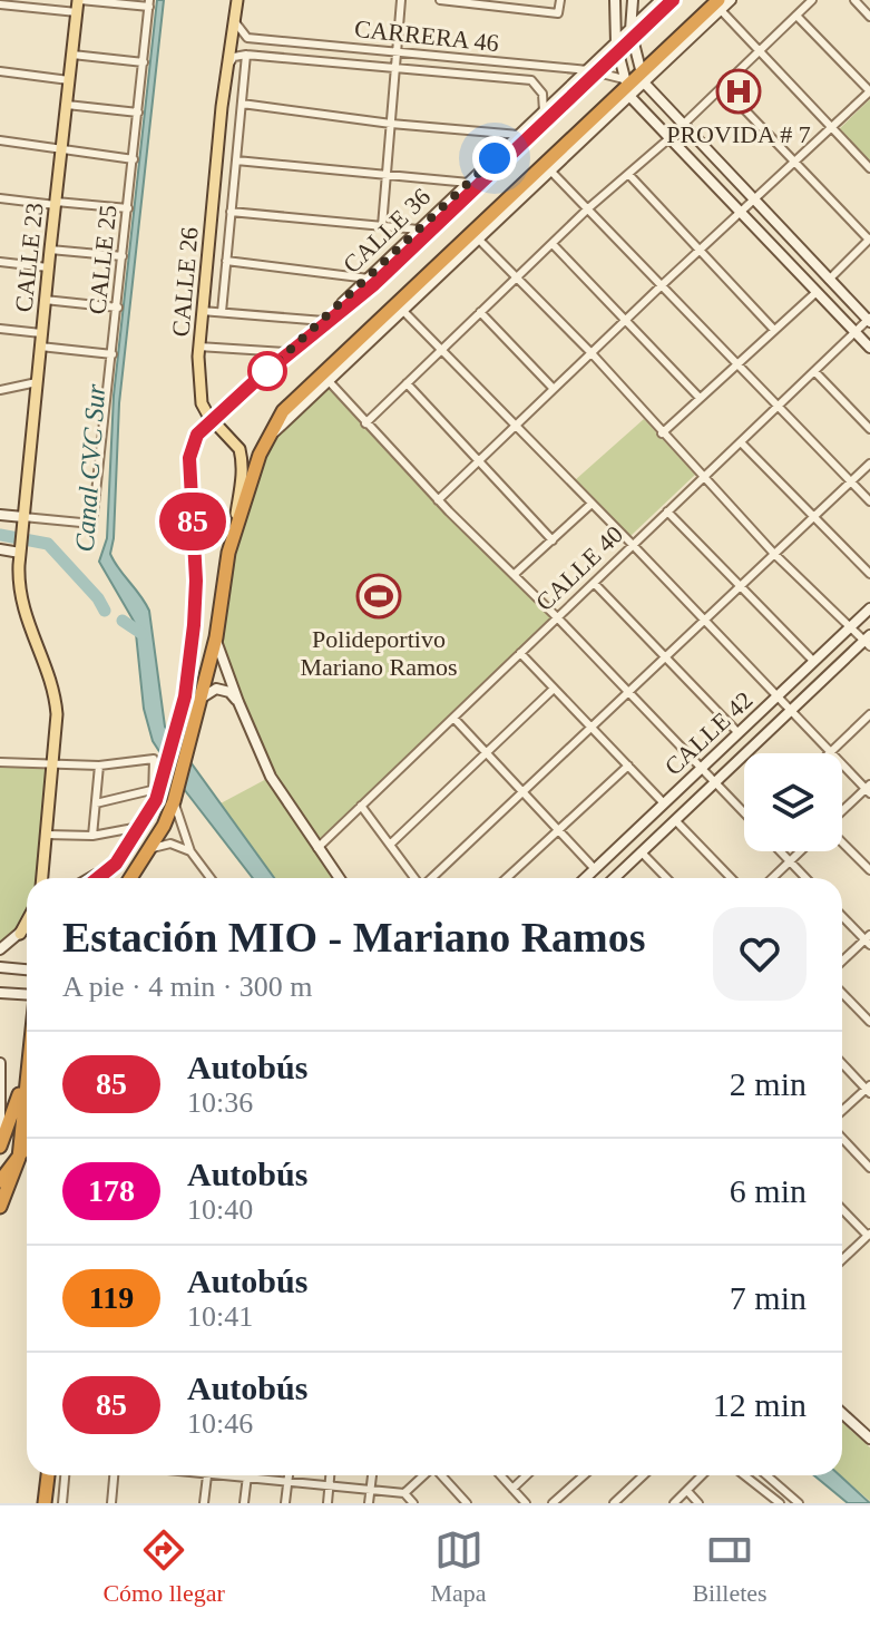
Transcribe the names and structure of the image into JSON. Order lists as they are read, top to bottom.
{
  "streets": {
    "main road": ["CALLE 23", "CALLE 26"],
    "street": [
      "CARRERA 46",
      "CALLE 36",
      "CALLE 25",
      "CALLE 40",
      "CALLE 42"
    ]
  },
  "crossings": [
    ["CARRERA 46", "CALLE 36"],
    ["CARRERA 46", "CALLE 26"],
    ["CALLE 23", "CALLE 25"]
  ],
  "water": ["Canal CVC Sur"],
  "places": {
    "hospital": ["PROVIDA # 7"],
    "sports": ["Polideportivo Mariano Ramos"]
  },
  "lines": ["bus line 85"],
  "page": {
    "on_map": "85",
    "heading": ["Estación MIO - Mariano Ramos", "A pie · 4 min · 300 m"],
    "list": [
      {
        "mark": "85",
        "name": "Autobús",
        "note": "10:36",
        "value": "2 min"
      },
      {
        "mark": "178",
        "name": "Autobús",
        "note": "10:40",
        "value": "6 min"
      },
      {
        "mark": "119",
        "name": "Autobús",
        "note": "10:41",
        "value": "7 min"
      },
      {
        "mark": "85",
        "name": "Autobús",
        "note": "10:46",
        "value": "12 min"
      }
    ],
    "tabs": ["Cómo llegar", "Mapa", "Billetes"]
  }
}
